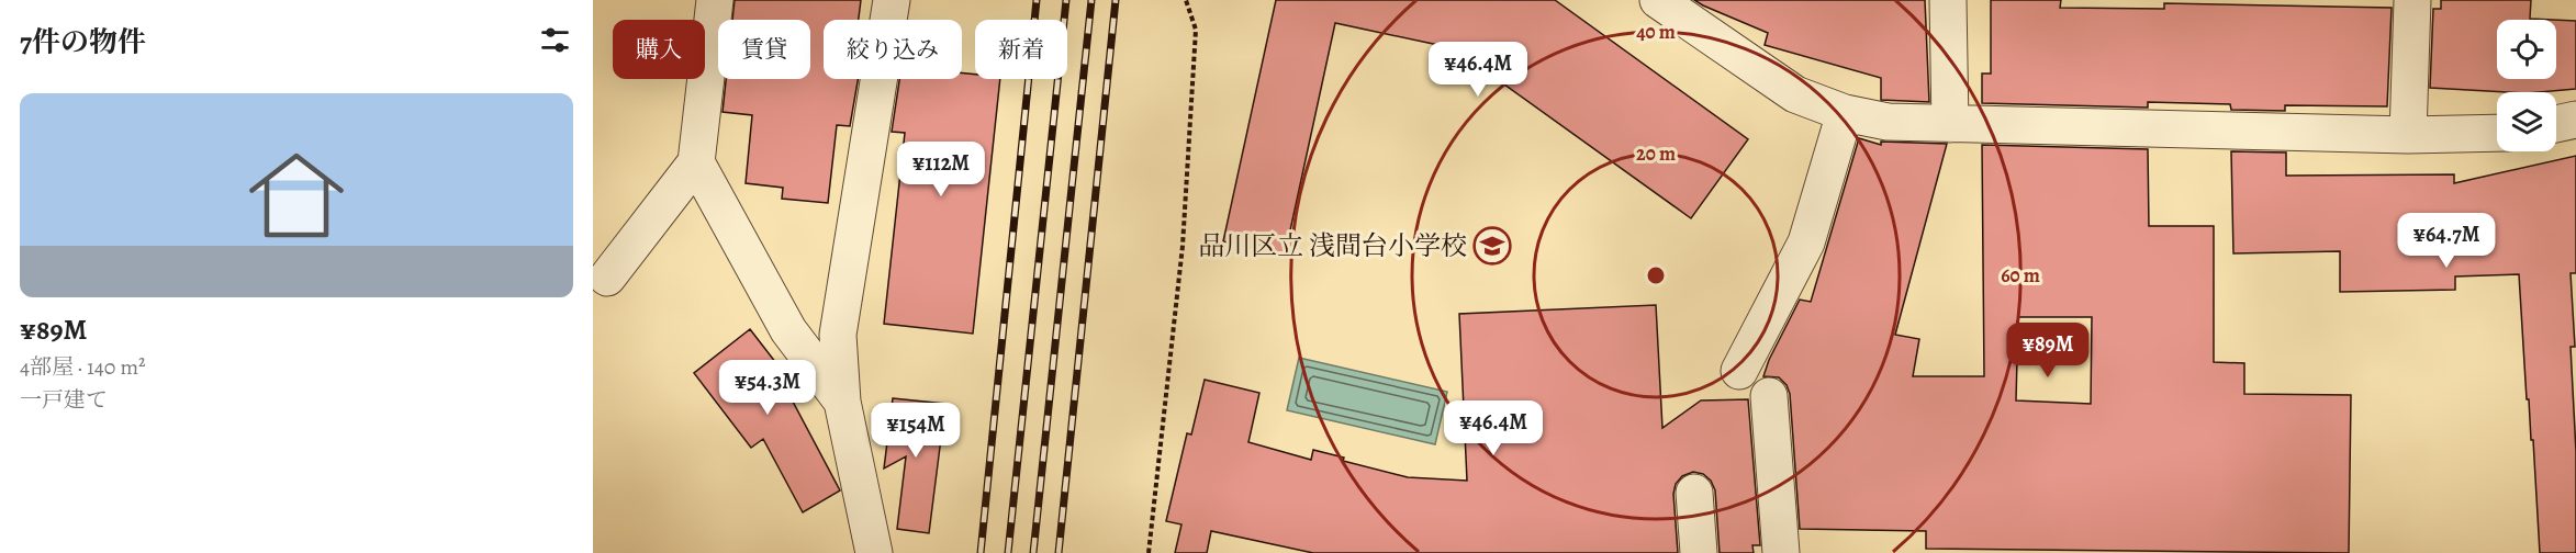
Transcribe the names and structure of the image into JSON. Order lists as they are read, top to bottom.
{
  "places": {
    "school or university": ["品川区立 浅間台小学校"]
  },
  "page": {
    "heading": "7件の物件",
    "chip": [
      "購入",
      "賃貸",
      "絞り込み",
      "新着"
    ],
    "price": [
      "¥46.4M",
      "¥112M",
      "¥64.7M",
      "¥89M",
      "¥54.3M",
      "¥46.4M",
      "¥154M"
    ],
    "list": [
      {
        "name": "¥89M",
        "note": "4部屋 · 140 m² · 一戸建て"
      }
    ]
  },
  "rings": ["40 m", "20 m", "60 m"]
}
